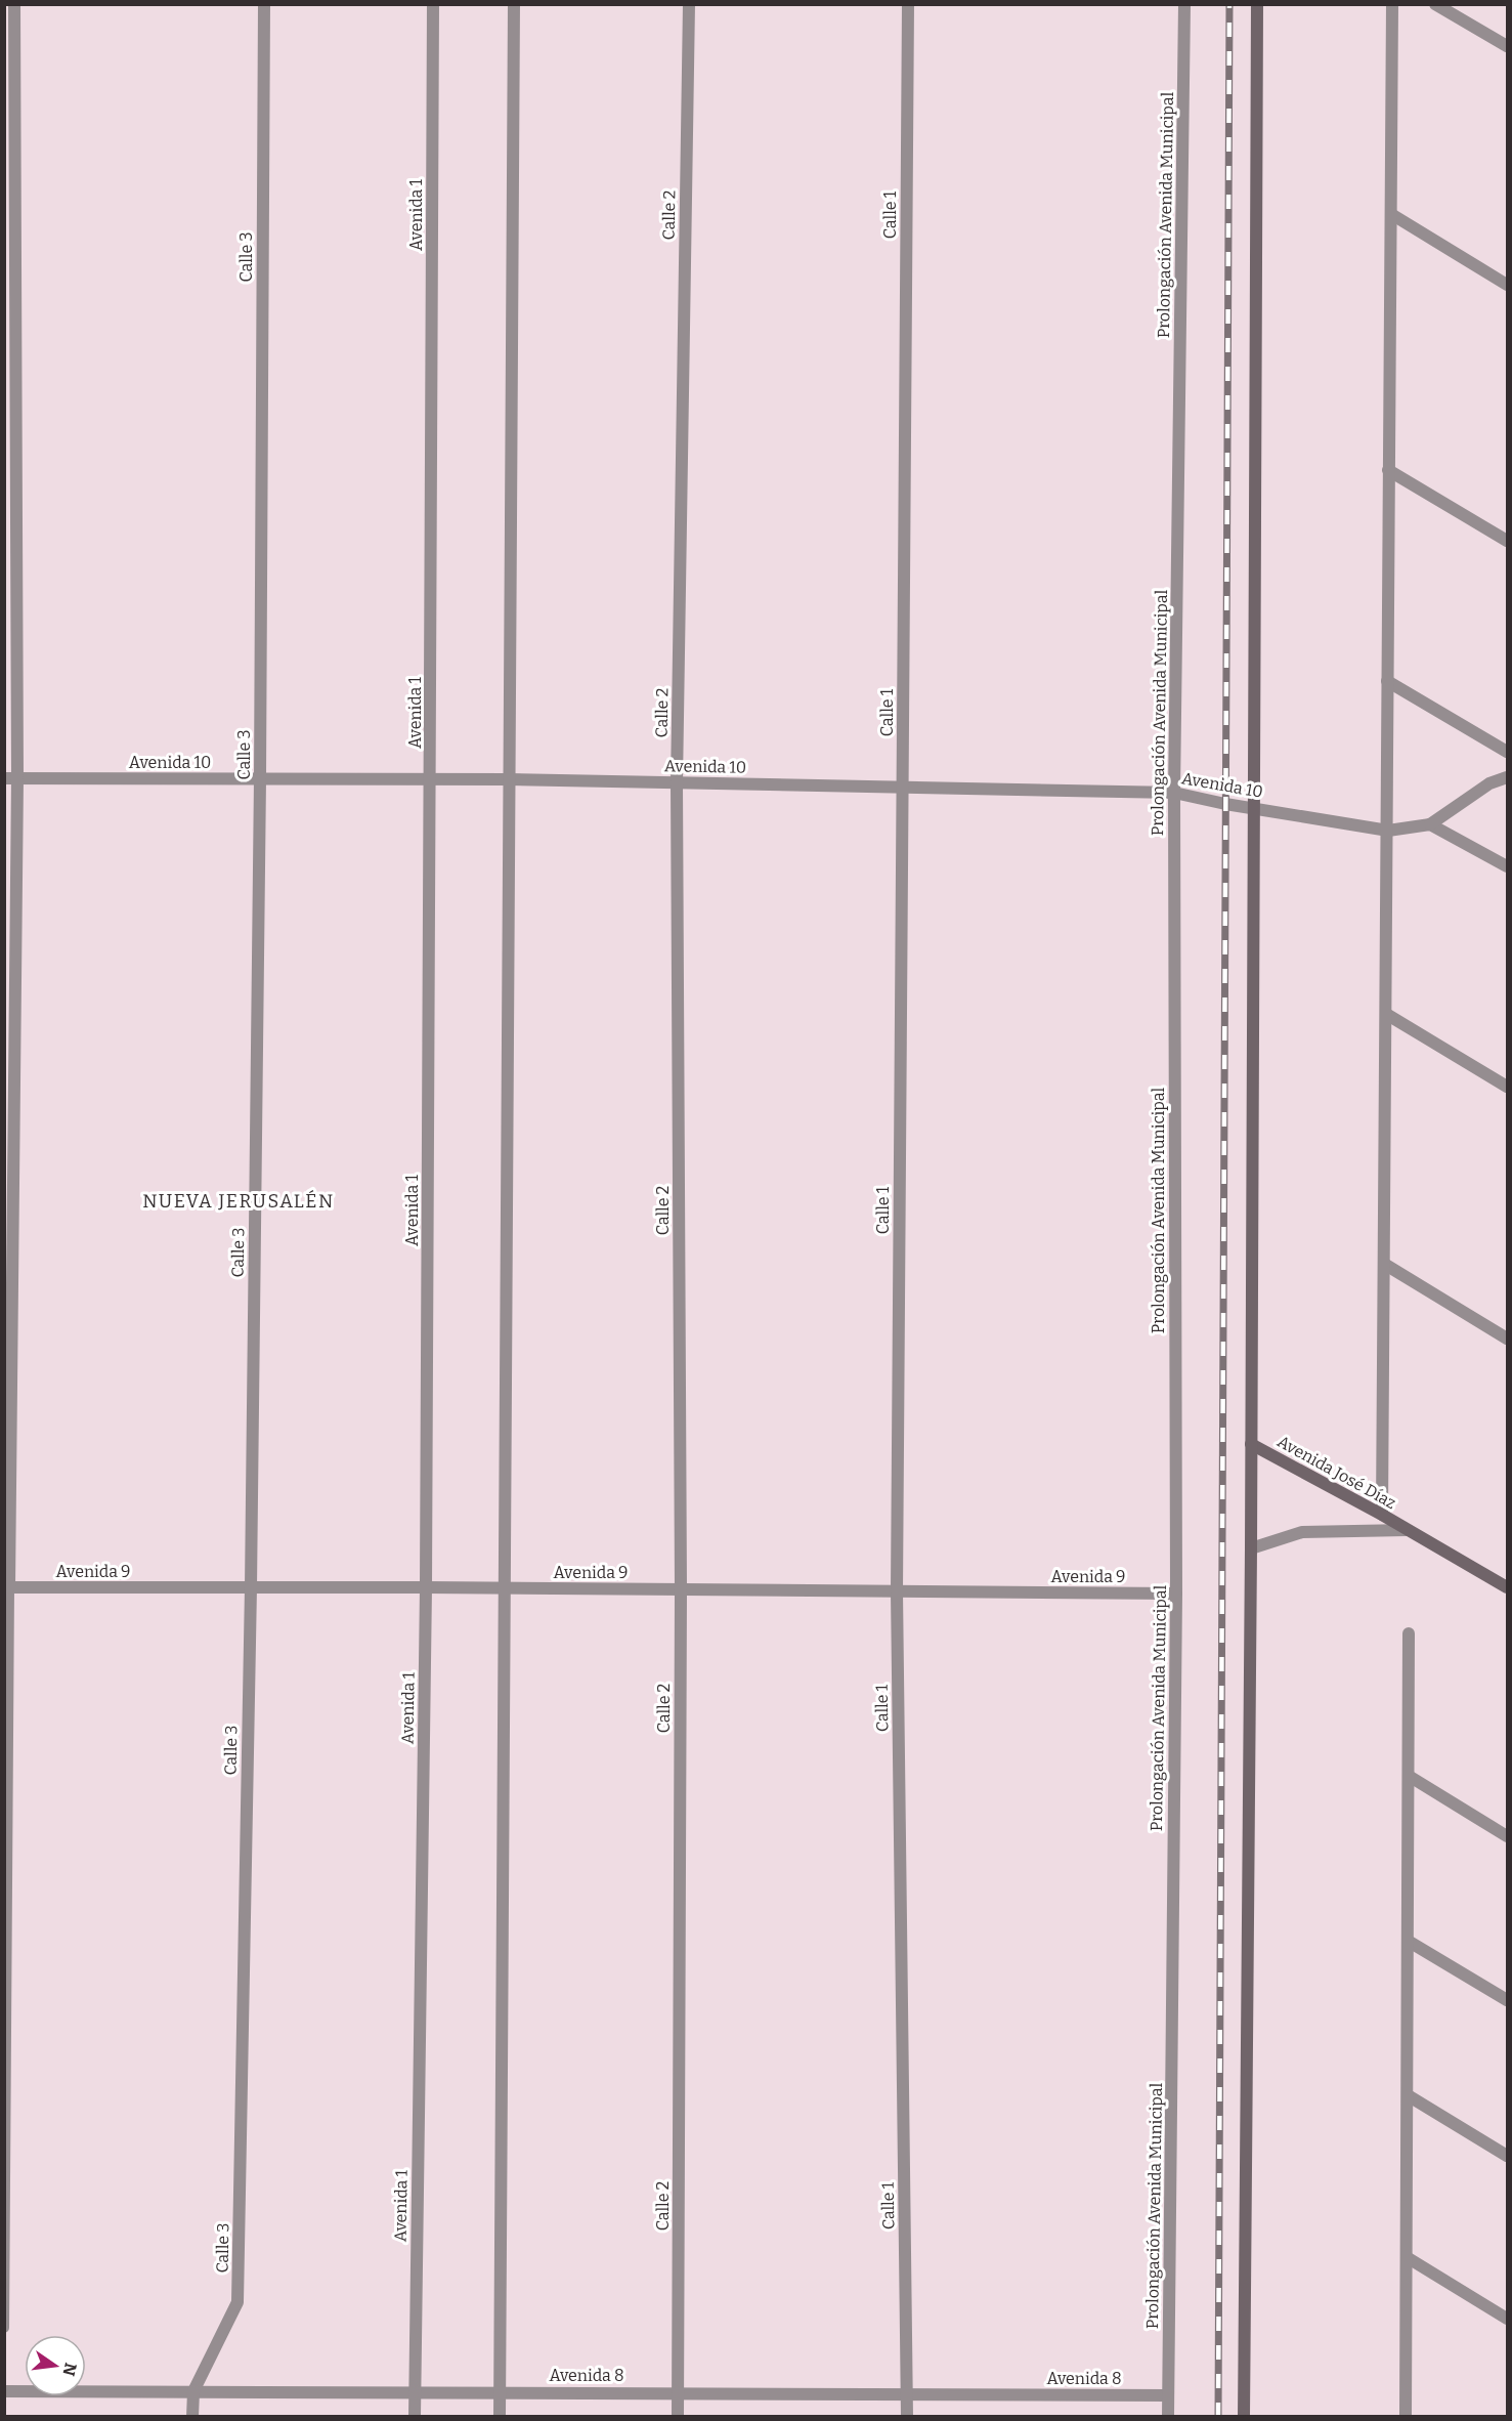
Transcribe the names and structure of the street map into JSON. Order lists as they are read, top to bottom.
{
  "streets": {
    "main road": ["Avenida José Díaz"],
    "street": [
      "Avenida 1",
      "Calle 2",
      "Calle 1",
      "Prolongación Avenida Municipal",
      "Calle 3",
      "Avenida 10",
      "Avenida 9",
      "Avenida 8"
    ]
  },
  "crossings": [
    ["Avenida 1", "Avenida 10"],
    ["Avenida 1", "Avenida 9"],
    ["Avenida 1", "Avenida 8"],
    ["Calle 2", "Avenida 10"],
    ["Calle 2", "Avenida 9"],
    ["Calle 2", "Avenida 8"],
    ["Calle 1", "Avenida 10"],
    ["Calle 1", "Avenida 9"],
    ["Calle 1", "Avenida 8"],
    ["Prolongación Avenida Municipal", "Avenida 10"],
    ["Prolongación Avenida Municipal", "Avenida 9"],
    ["Prolongación Avenida Municipal", "Avenida 8"],
    ["Calle 3", "Avenida 10"],
    ["Calle 3", "Avenida 9"],
    ["Calle 3", "Avenida 8"]
  ],
  "districts": ["NUEVA JERUSALÉN"],
  "north": "right"
}
